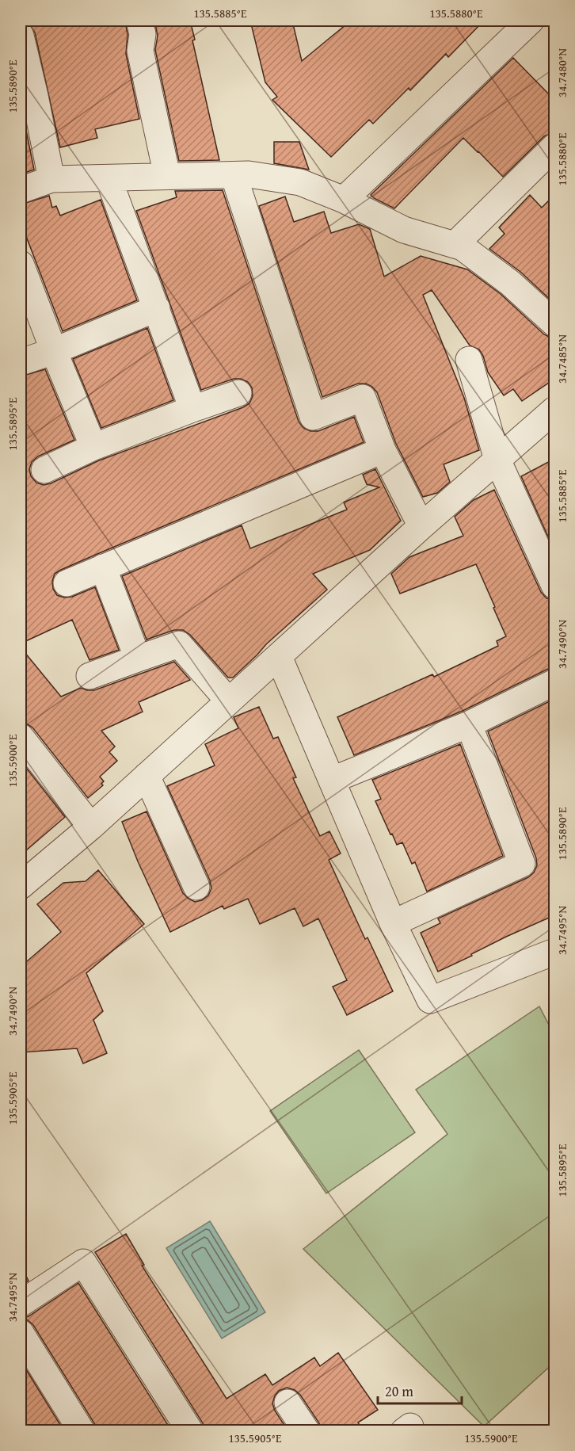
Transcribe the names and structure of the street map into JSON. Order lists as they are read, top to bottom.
{
  "scale_bar": "20 m",
  "coordinates": [
    "135.5885°E",
    "135.5880°E",
    "34.7480°N",
    "135.5890°E",
    "34.7485°N",
    "135.5895°E",
    "34.7490°N",
    "135.5900°E",
    "34.7495°N",
    "135.5905°E"
  ]
}
